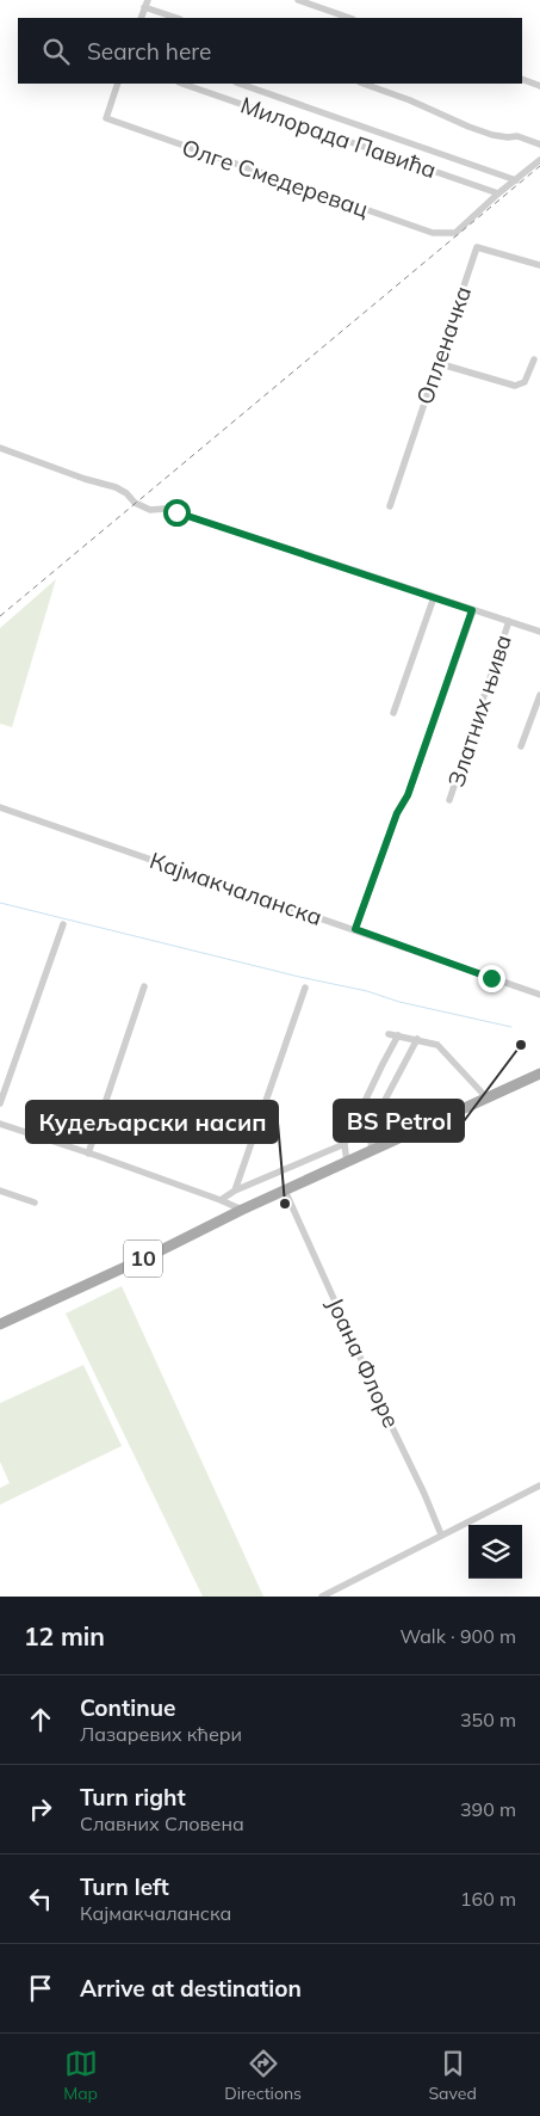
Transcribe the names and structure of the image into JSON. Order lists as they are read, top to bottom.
{
  "streets": {
    "main road": ["10"],
    "street": [
      "Милорада Павића",
      "Олге Смедеревац",
      "Опленачка",
      "Златних њива",
      "Кајмакчаланска",
      "Јоана Флоре"
    ]
  },
  "crossings": [
    ["Милорада Павића", "Олге Смедеревац"],
    ["10", "Јоана Флоре"]
  ],
  "places": ["BS Petrol", "Кудељарски насип"],
  "page": {
    "search": "Search here",
    "heading": ["12 min", "Walk · 900 m"],
    "list": [
      ["Continue", "Лазаревих кћери", "350 m"],
      ["Turn right", "Славних Словена", "390 m"],
      ["Turn left", "Кајмакчаланска", "160 m"],
      "Arrive at destination"
    ],
    "nav": ["Map", "Directions", "Saved"]
  }
}
